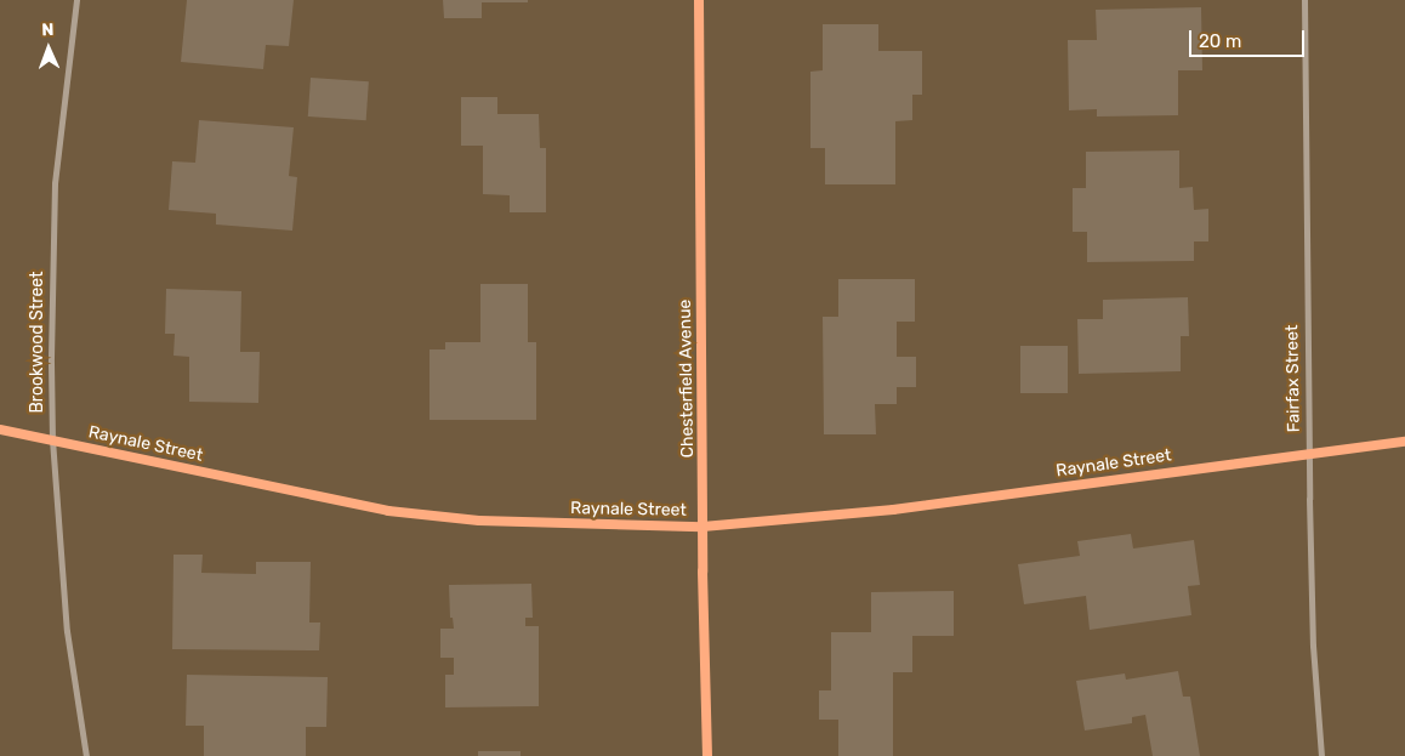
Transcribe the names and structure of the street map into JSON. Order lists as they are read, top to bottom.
{
  "streets": {
    "street": [
      "Brookwood Street",
      "Chesterfield Avenue",
      "Fairfax Street",
      "Raynale Street"
    ]
  },
  "crossings": [
    ["Brookwood Street", "Raynale Street"],
    ["Chesterfield Avenue", "Raynale Street"],
    ["Fairfax Street", "Raynale Street"]
  ],
  "scale_bar": "20 m",
  "north": "top"
}
